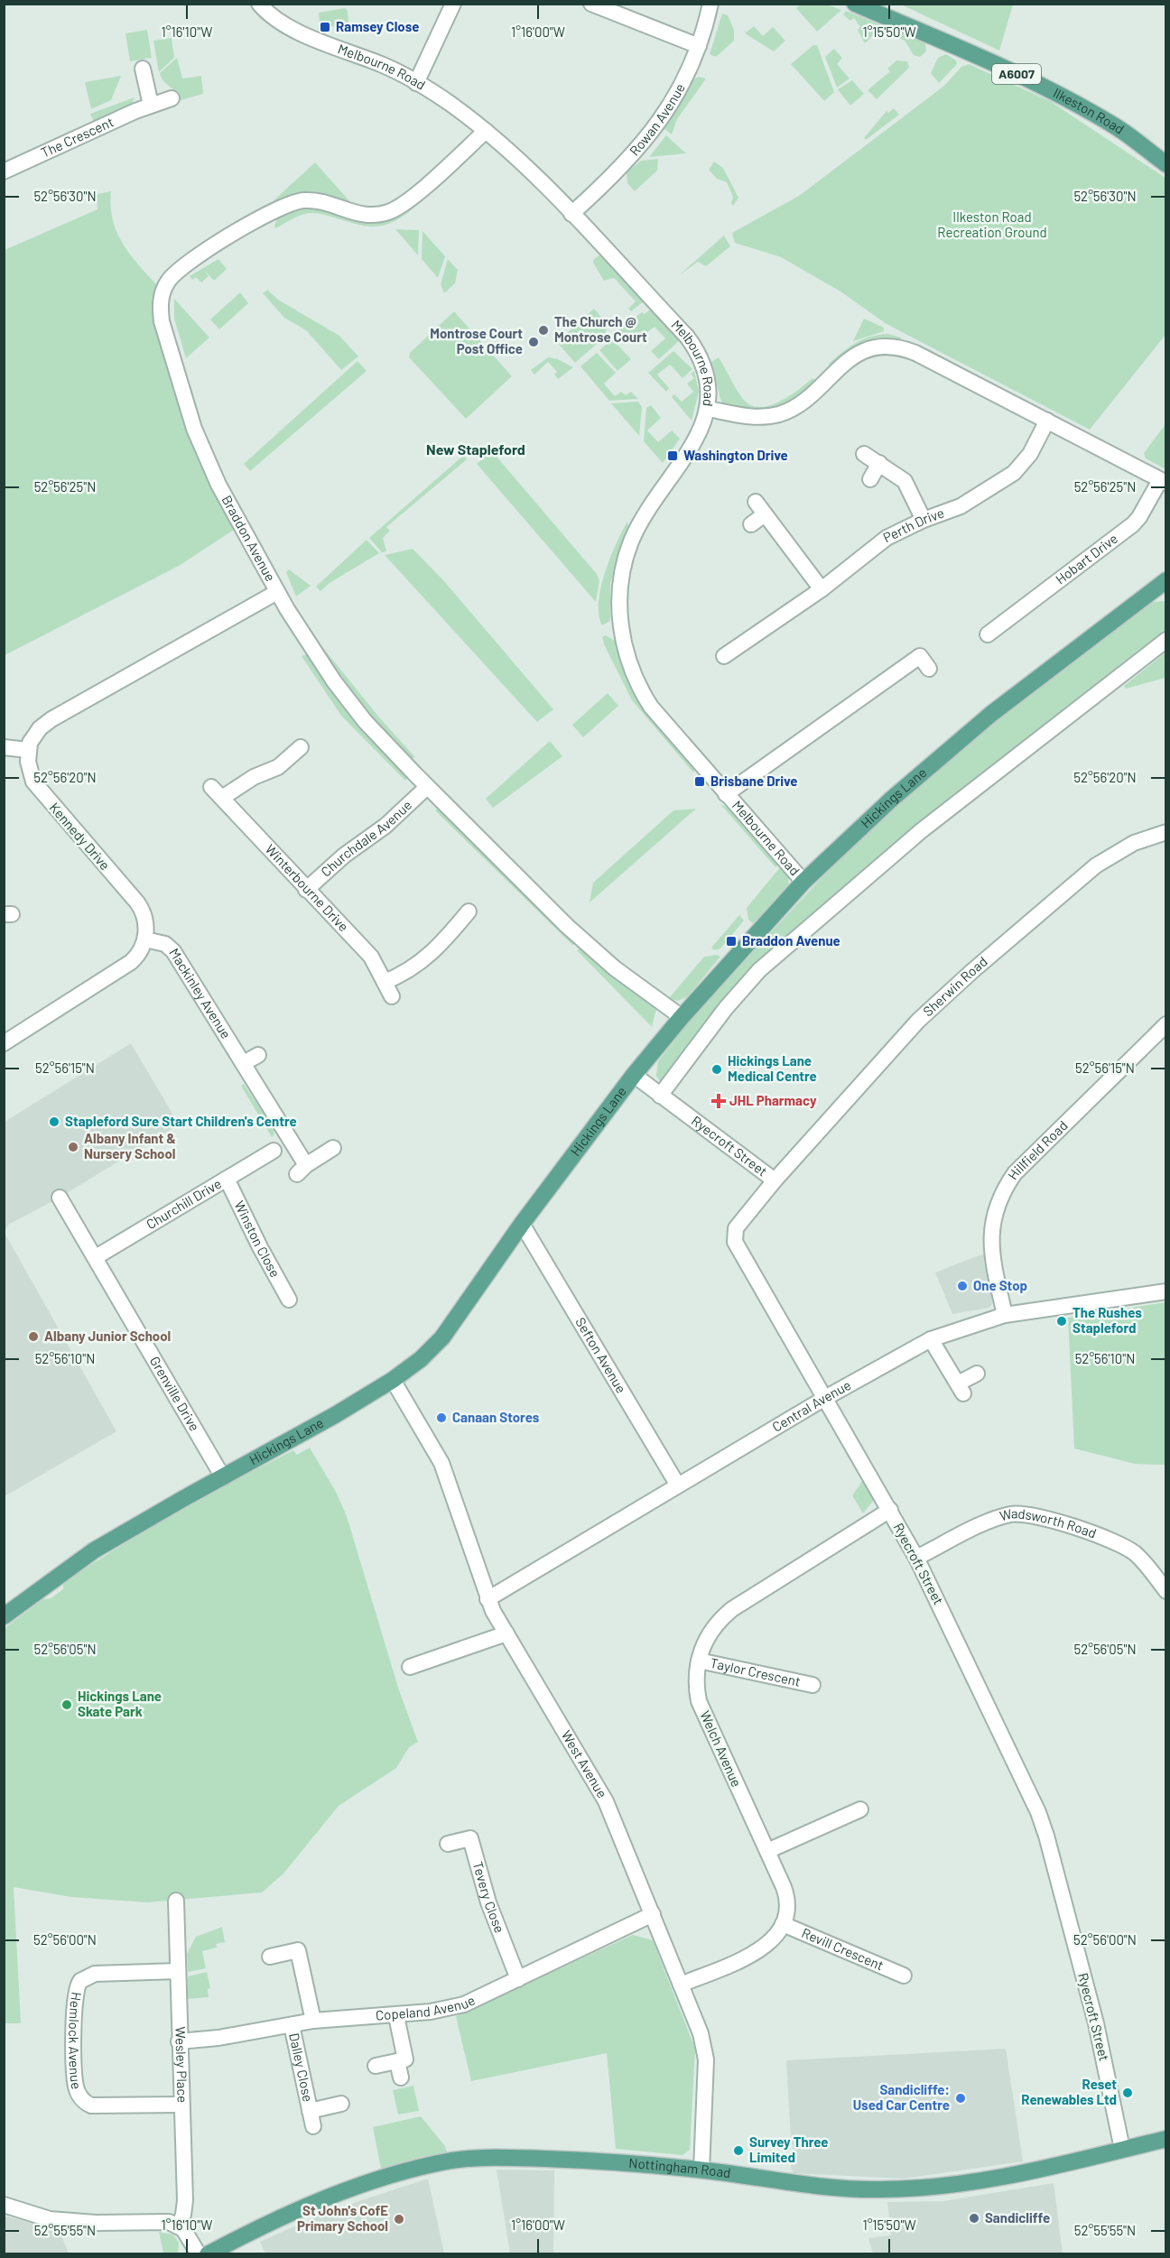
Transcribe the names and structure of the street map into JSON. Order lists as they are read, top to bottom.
{
  "streets": {
    "main road": [
      "A6007",
      "Ilkeston Road",
      "Hickings Lane",
      "Nottingham Road"
    ],
    "street": [
      "Melbourne Road",
      "Rowan Avenue",
      "The Crescent",
      "Perth Drive",
      "Braddon Avenue",
      "Hobart Drive",
      "Kennedy Drive",
      "Churchdale Avenue",
      "Winterbourne Drive",
      "Sherwin Road",
      "Mackinley Avenue",
      "Ryecroft Street",
      "Hillfield Road",
      "Churchill Drive",
      "Winston Close",
      "Sefton Avenue",
      "Grenville Drive",
      "Central Avenue",
      "Wadsworth Road",
      "Taylor Crescent",
      "Welch Avenue",
      "West Avenue",
      "Tevery Close",
      "Revill Crescent",
      "Copeland Avenue",
      "Hemlock Avenue",
      "Wesley Place",
      "Dalley Close"
    ]
  },
  "crossings": [
    ["Melbourne Road", "Rowan Avenue"],
    ["Melbourne Road", "Braddon Avenue"],
    ["Melbourne Road", "Hickings Lane"],
    ["Braddon Avenue", "Hickings Lane"],
    ["Braddon Avenue", "Churchdale Avenue"],
    ["Hickings Lane", "Ryecroft Street"],
    ["Hickings Lane", "Sefton Avenue"],
    ["Hickings Lane", "Grenville Drive"],
    ["Hickings Lane", "West Avenue"],
    ["Kennedy Drive", "Mackinley Avenue"],
    ["Churchdale Avenue", "Winterbourne Drive"],
    ["Sherwin Road", "Ryecroft Street"],
    ["Ryecroft Street", "Central Avenue"],
    ["Ryecroft Street", "Wadsworth Road"],
    ["Ryecroft Street", "Welch Avenue"],
    ["Ryecroft Street", "Nottingham Road"],
    ["Hillfield Road", "Central Avenue"],
    ["Churchill Drive", "Winston Close"],
    ["Churchill Drive", "Grenville Drive"],
    ["Sefton Avenue", "Central Avenue"],
    ["Central Avenue", "West Avenue"],
    ["Taylor Crescent", "Welch Avenue"],
    ["Welch Avenue", "Revill Crescent"],
    ["West Avenue", "Copeland Avenue"],
    ["West Avenue", "Nottingham Road"],
    ["Tevery Close", "Copeland Avenue"],
    ["Copeland Avenue", "Wesley Place"],
    ["Copeland Avenue", "Dalley Close"],
    ["Hemlock Avenue", "Wesley Place"]
  ],
  "districts": ["New Stapleford"],
  "parks": ["Ilkeston Road Recreation Ground"],
  "places": {
    "transit": [
      "Ramsey Close",
      "Washington Drive",
      "Brisbane Drive",
      "Braddon Avenue"
    ],
    "other": [
      "The Church @ Montrose Court",
      "Montrose Court Post Office",
      "Hickings Lane Medical Centre",
      "Stapleford Sure Start Children's Centre",
      "Albany Infant & Nursery School",
      "One Stop",
      "The Rushes Stapleford",
      "Albany Junior School",
      "Canaan Stores",
      "Hickings Lane Skate Park",
      "Reset Renewables Ltd",
      "Sandicliffe: Used Car Centre",
      "Survey Three Limited",
      "Sandicliffe",
      "St John's CofE Primary School"
    ],
    "health": ["JHL Pharmacy"]
  },
  "coordinates": [
    "1°16'10\"W",
    "1°16'00\"W",
    "1°15'50\"W",
    "52°56'30\"N",
    "52°56'25\"N",
    "52°56'20\"N",
    "52°56'15\"N",
    "52°56'10\"N",
    "52°56'05\"N",
    "52°56'00\"N",
    "52°55'55\"N"
  ]
}
